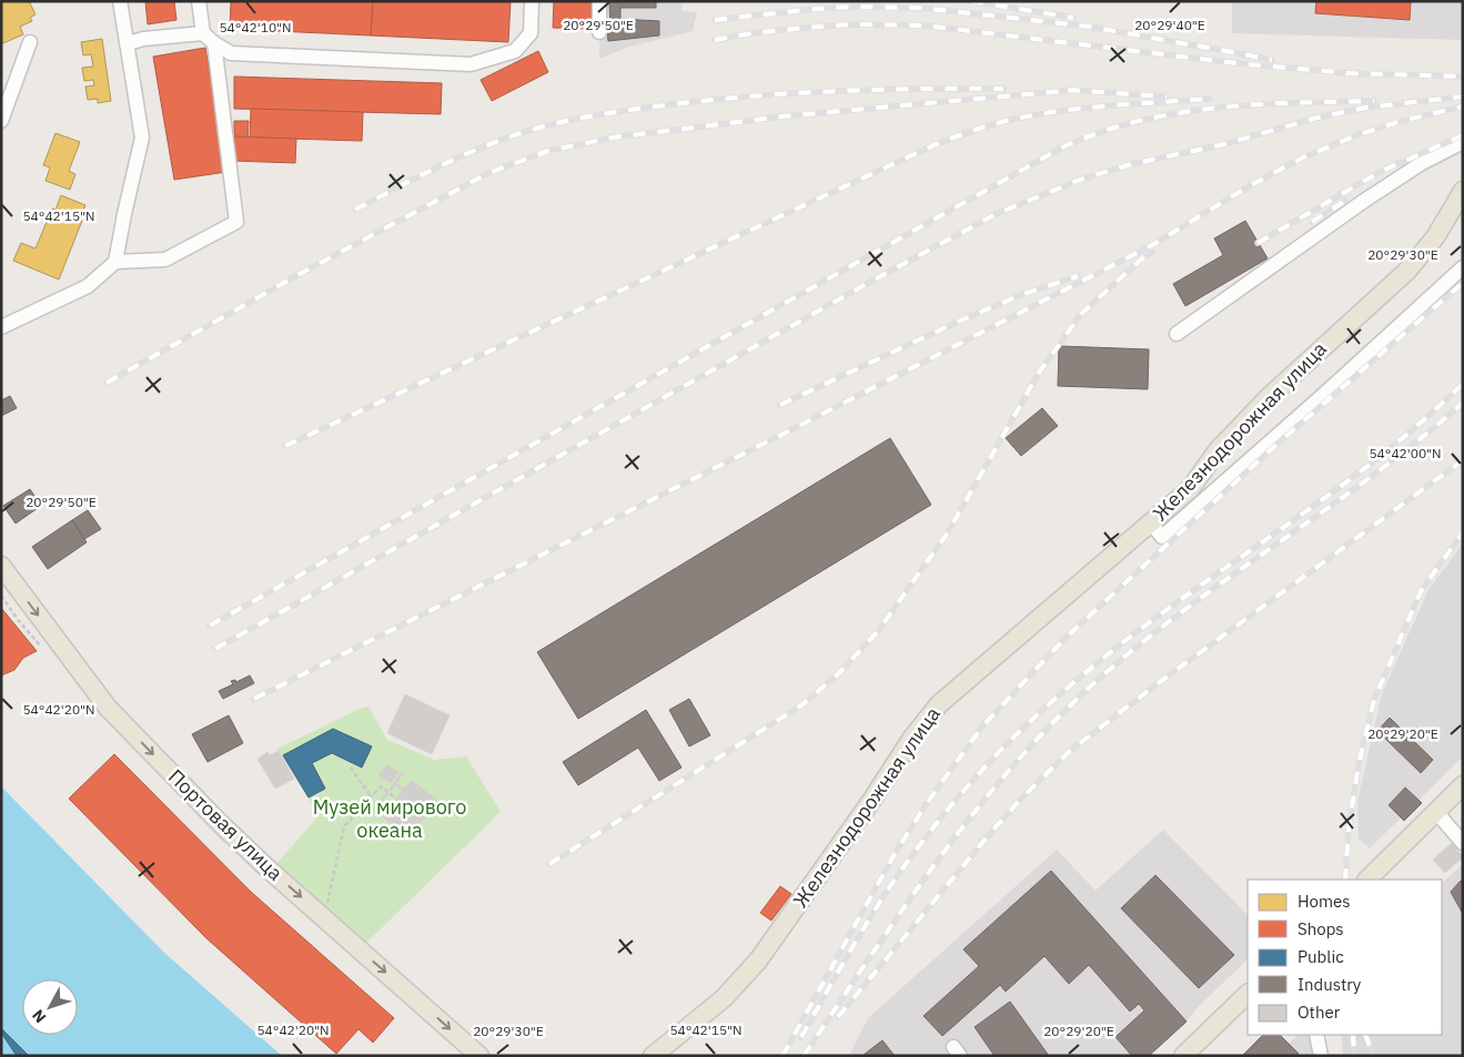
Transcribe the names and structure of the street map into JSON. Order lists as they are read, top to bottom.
{
  "streets": {
    "main road": ["Железнодорожная улица", "Портовая улица"]
  },
  "one_way": ["Портовая улица"],
  "parks": ["Музей мирового океана"],
  "legend": [
    "Homes",
    "Shops",
    "Public",
    "Industry",
    "Other"
  ],
  "north": "bottom left",
  "coordinates": [
    "20°29'50\"E",
    "20°29'40\"E",
    "54°42'10\"N",
    "54°42'15\"N",
    "20°29'30\"E",
    "54°42'00\"N",
    "54°42'20\"N",
    "20°29'20\"E"
  ]
}
